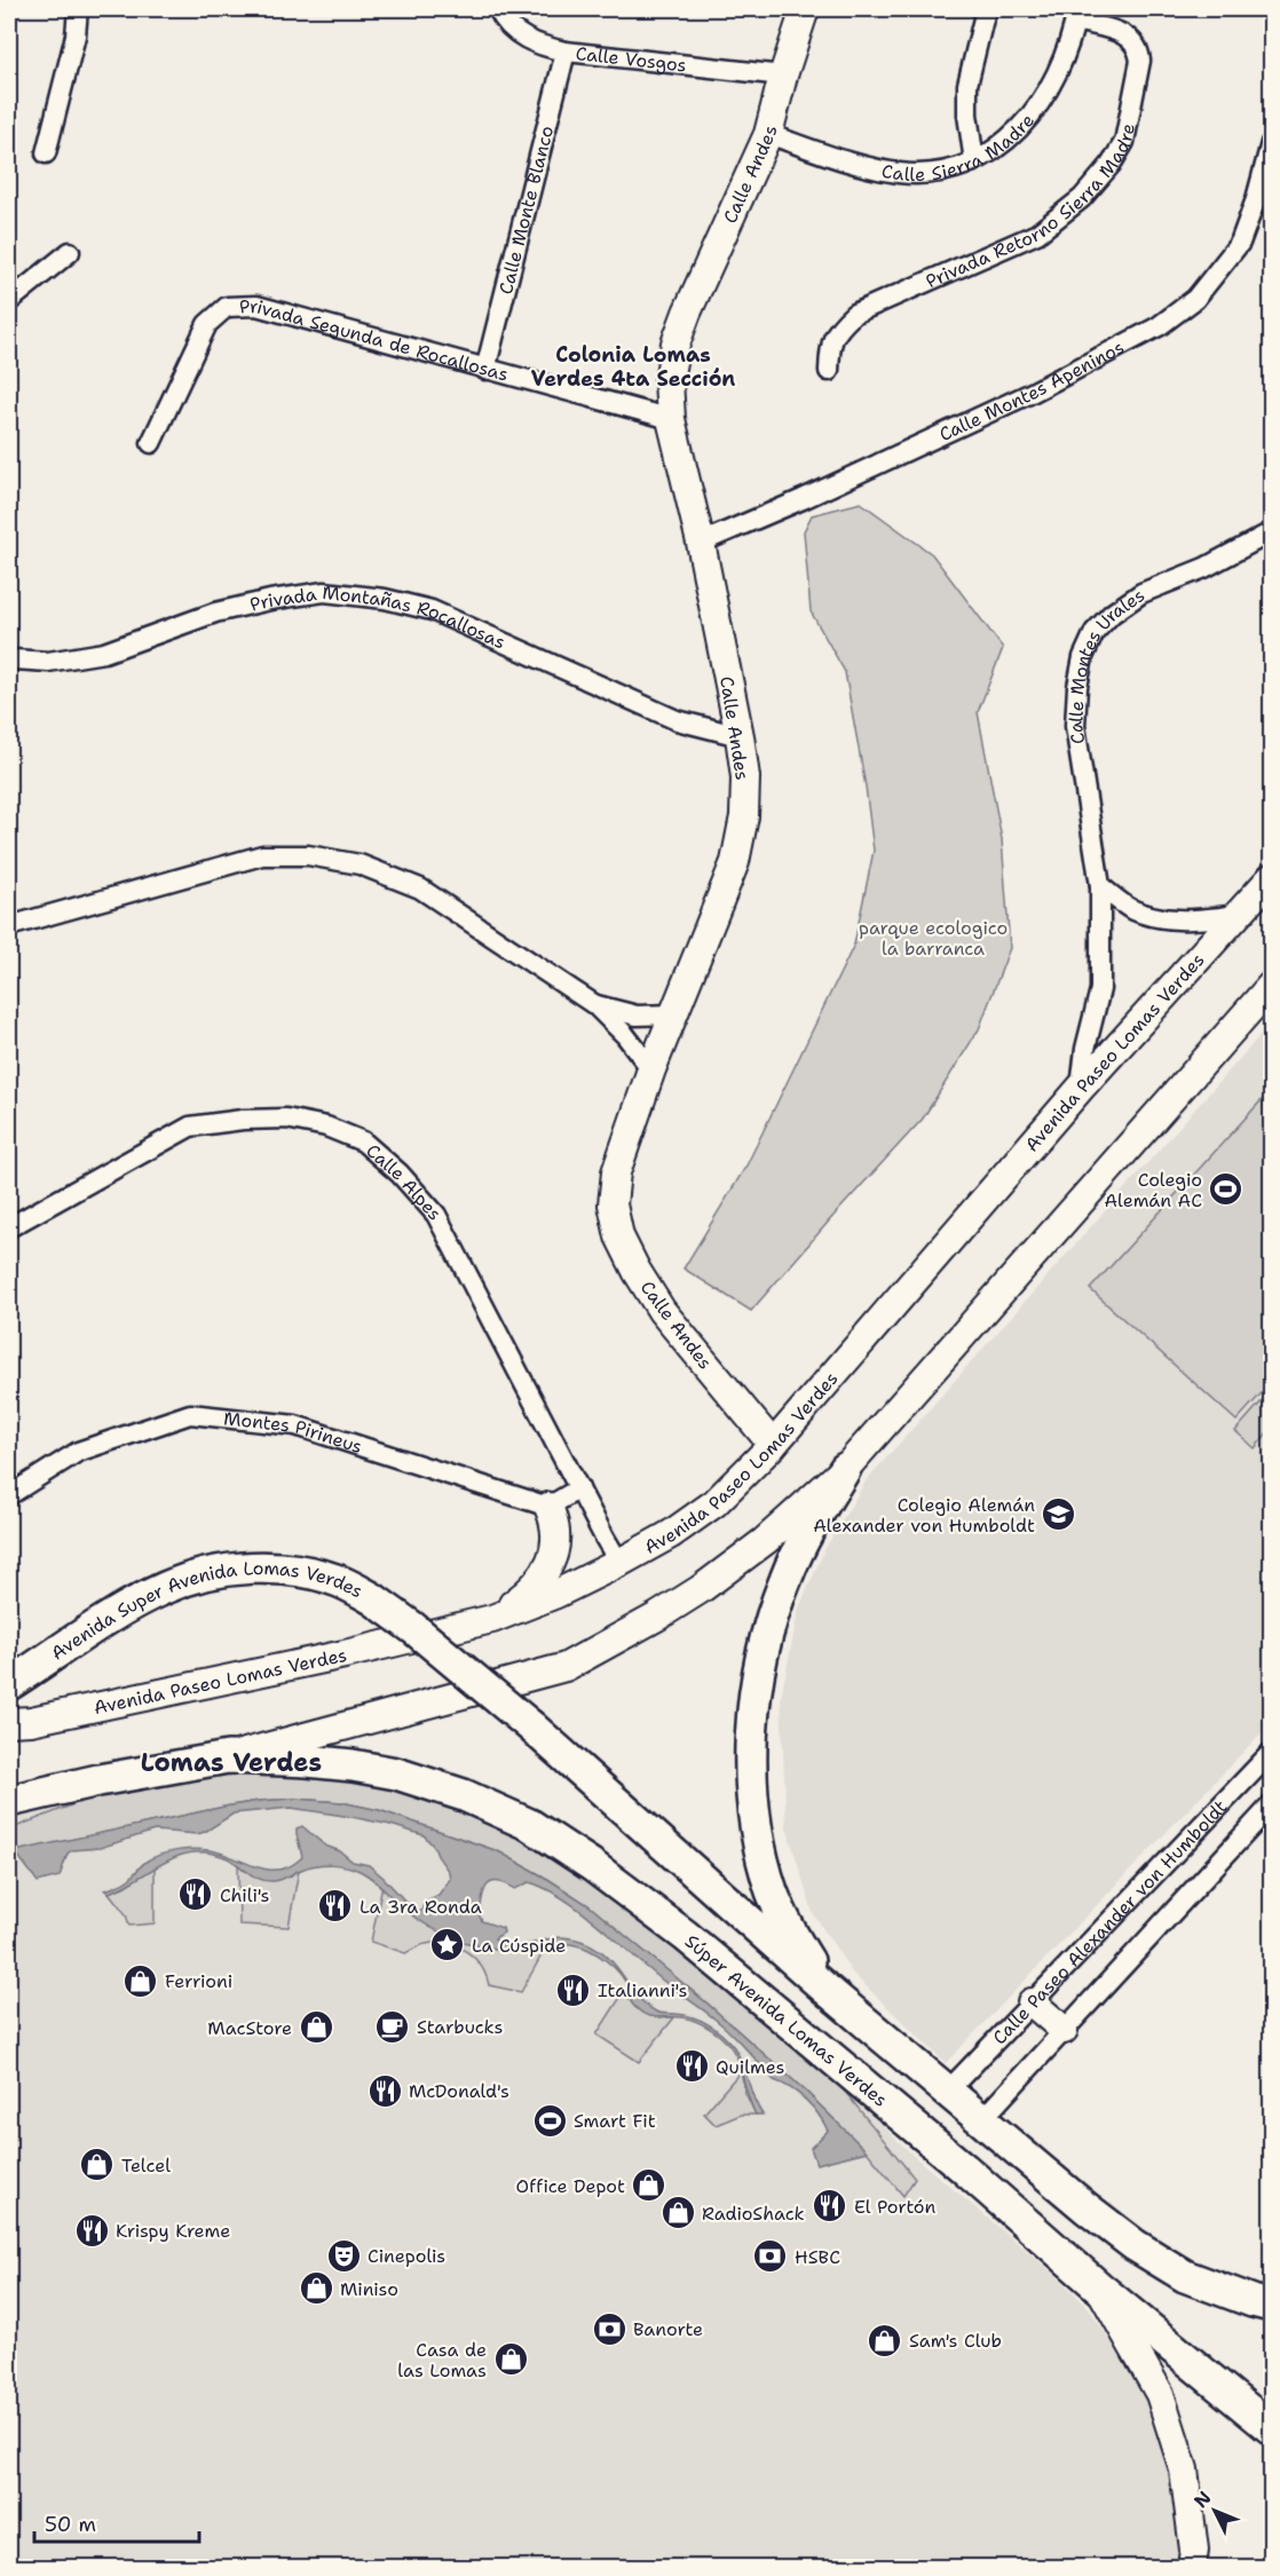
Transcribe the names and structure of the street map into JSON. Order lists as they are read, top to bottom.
{
  "streets": {
    "main road": [
      "Calle Andes",
      "Avenida Paseo Lomas Verdes",
      "Avenida Super Avenida Lomas Verdes",
      "Súper Avenida Lomas Verdes"
    ],
    "street": [
      "Calle Vosgos",
      "Calle Sierra Madre",
      "Privada Retorno Sierra Madre",
      "Calle Monte Blanco",
      "Privada Segunda de Rocallosas",
      "Calle Montes Apeninos",
      "Privada Montañas Rocallosas",
      "Calle Montes Urales",
      "Calle Alpes",
      "Montes Pirineus",
      "Calle Paseo Alexander von Humboldt"
    ]
  },
  "crossings": [
    ["Calle Vosgos", "Calle Andes"],
    ["Calle Vosgos", "Calle Monte Blanco"],
    ["Calle Sierra Madre", "Calle Andes"],
    ["Calle Sierra Madre", "Privada Retorno Sierra Madre"],
    ["Calle Andes", "Privada Segunda de Rocallosas"],
    ["Calle Andes", "Calle Montes Apeninos"],
    ["Calle Andes", "Privada Montañas Rocallosas"],
    ["Calle Andes", "Avenida Paseo Lomas Verdes"],
    ["Calle Monte Blanco", "Privada Segunda de Rocallosas"],
    ["Calle Montes Urales", "Avenida Paseo Lomas Verdes"],
    ["Avenida Paseo Lomas Verdes", "Calle Alpes"]
  ],
  "districts": ["Colonia Lomas Verdes 4ta Sección", "Lomas Verdes"],
  "parks": ["parque ecologico la barranca"],
  "places": {
    "sports": ["Colegio Alemán AC", "Smart Fit"],
    "school or university": ["Colegio Alemán Alexander von Humboldt"],
    "restaurant": [
      "Chili's",
      "La 3ra Ronda",
      "Italianni's",
      "Quilmes",
      "McDonald's",
      "El Portón",
      "Krispy Kreme"
    ],
    "place": ["La Cúspide"],
    "shop": [
      "Ferrioni",
      "MacStore",
      "Telcel",
      "Office Depot",
      "RadioShack",
      "Miniso",
      "Sam's Club",
      "Casa de las Lomas"
    ],
    "cafe": ["Starbucks"],
    "theatre": ["Cinepolis"],
    "bank": ["HSBC", "Banorte"]
  },
  "scale_bar": "50 m",
  "north": "top left"
}
